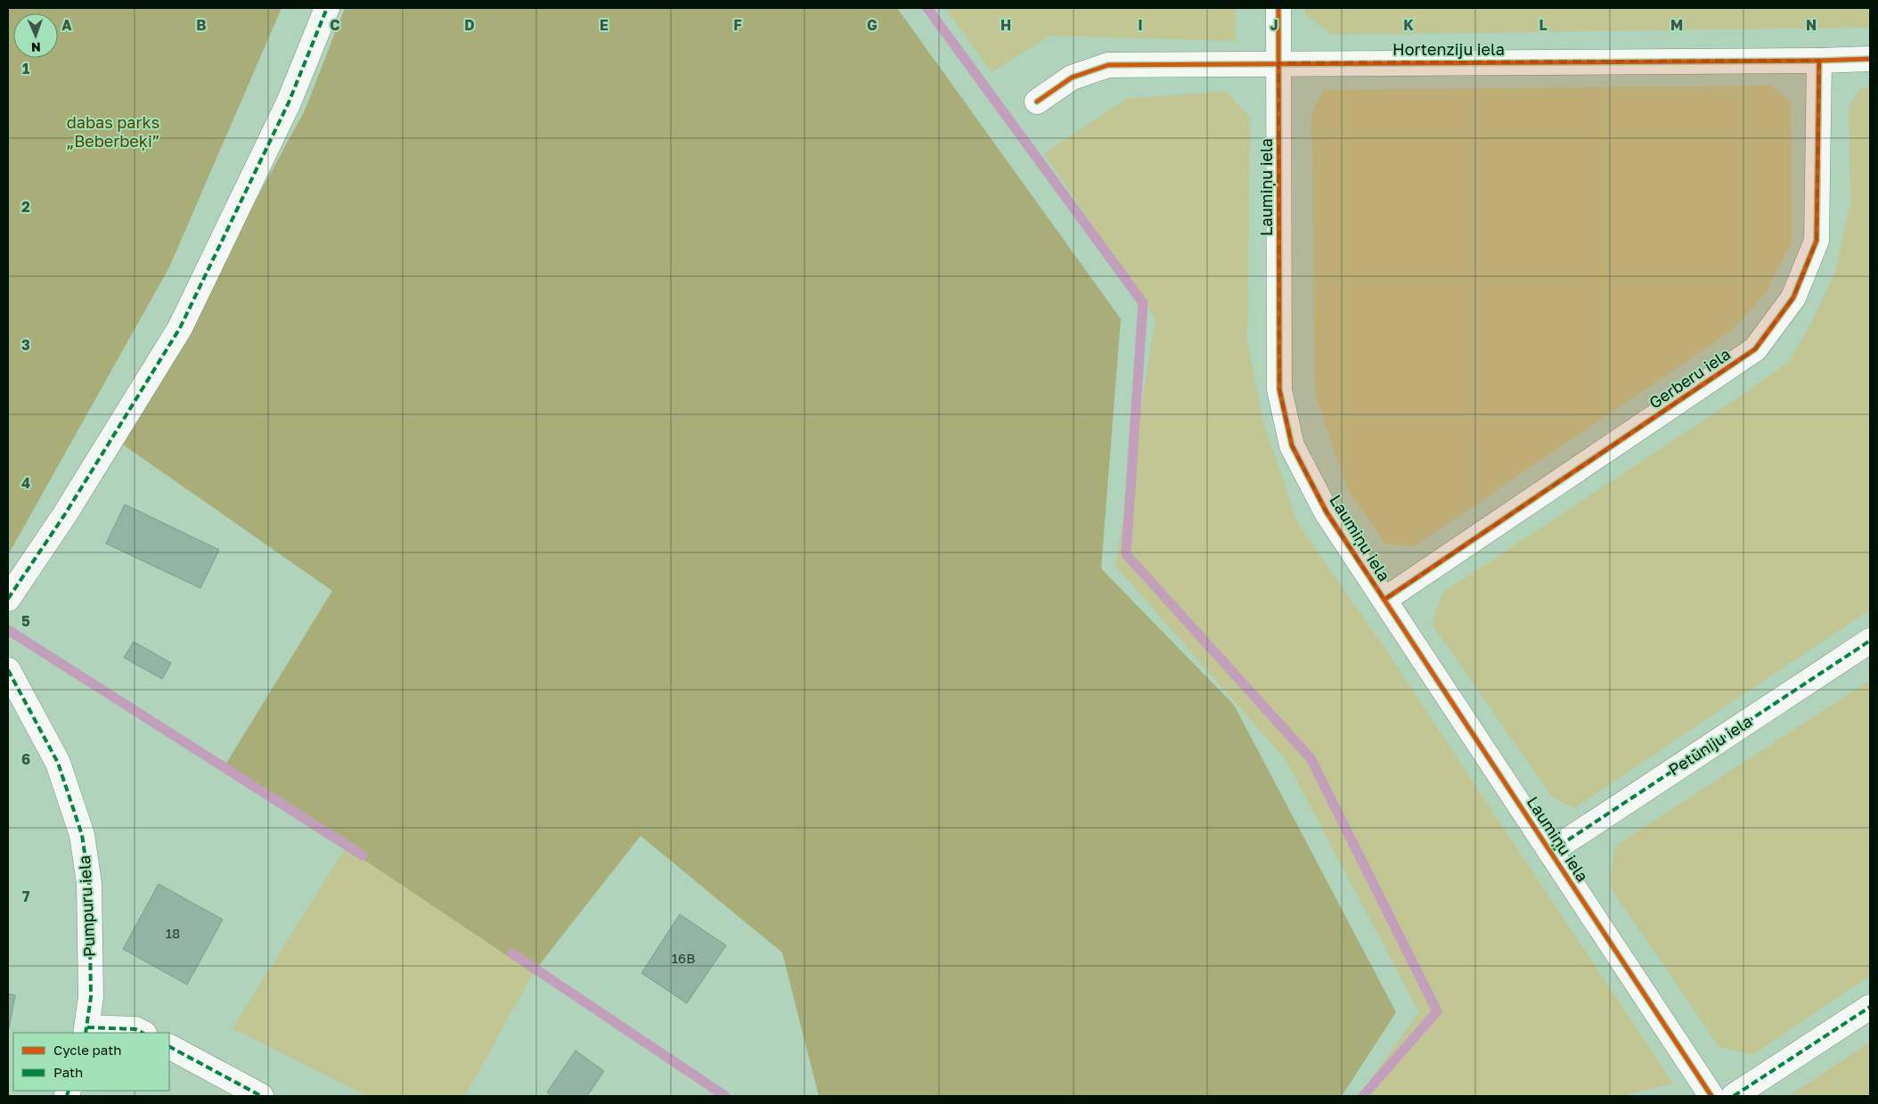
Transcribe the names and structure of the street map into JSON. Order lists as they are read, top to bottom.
{
  "streets": {
    "street": [
      "Hortenziju iela",
      "Laumiņu iela",
      "Gerberu iela",
      "Petūniju iela",
      "Pumpuru iela"
    ]
  },
  "crossings": [
    ["Hortenziju iela", "Laumiņu iela"],
    ["Hortenziju iela", "Gerberu iela"],
    ["Laumiņu iela", "Gerberu iela"],
    ["Laumiņu iela", "Petūniju iela"]
  ],
  "parks": ["dabas parks „Beberbeķi”"],
  "house_numbers": ["18", "16B"],
  "legend": ["Cycle path", "Path"],
  "north": "bottom",
  "grid": {
    "columns": [
      "A",
      "B",
      "C",
      "D",
      "E",
      "F",
      "G",
      "H",
      "I",
      "J",
      "K",
      "L",
      "M",
      "N"
    ],
    "rows": [
      "1",
      "2",
      "3",
      "4",
      "5",
      "6",
      "7"
    ]
  }
}
